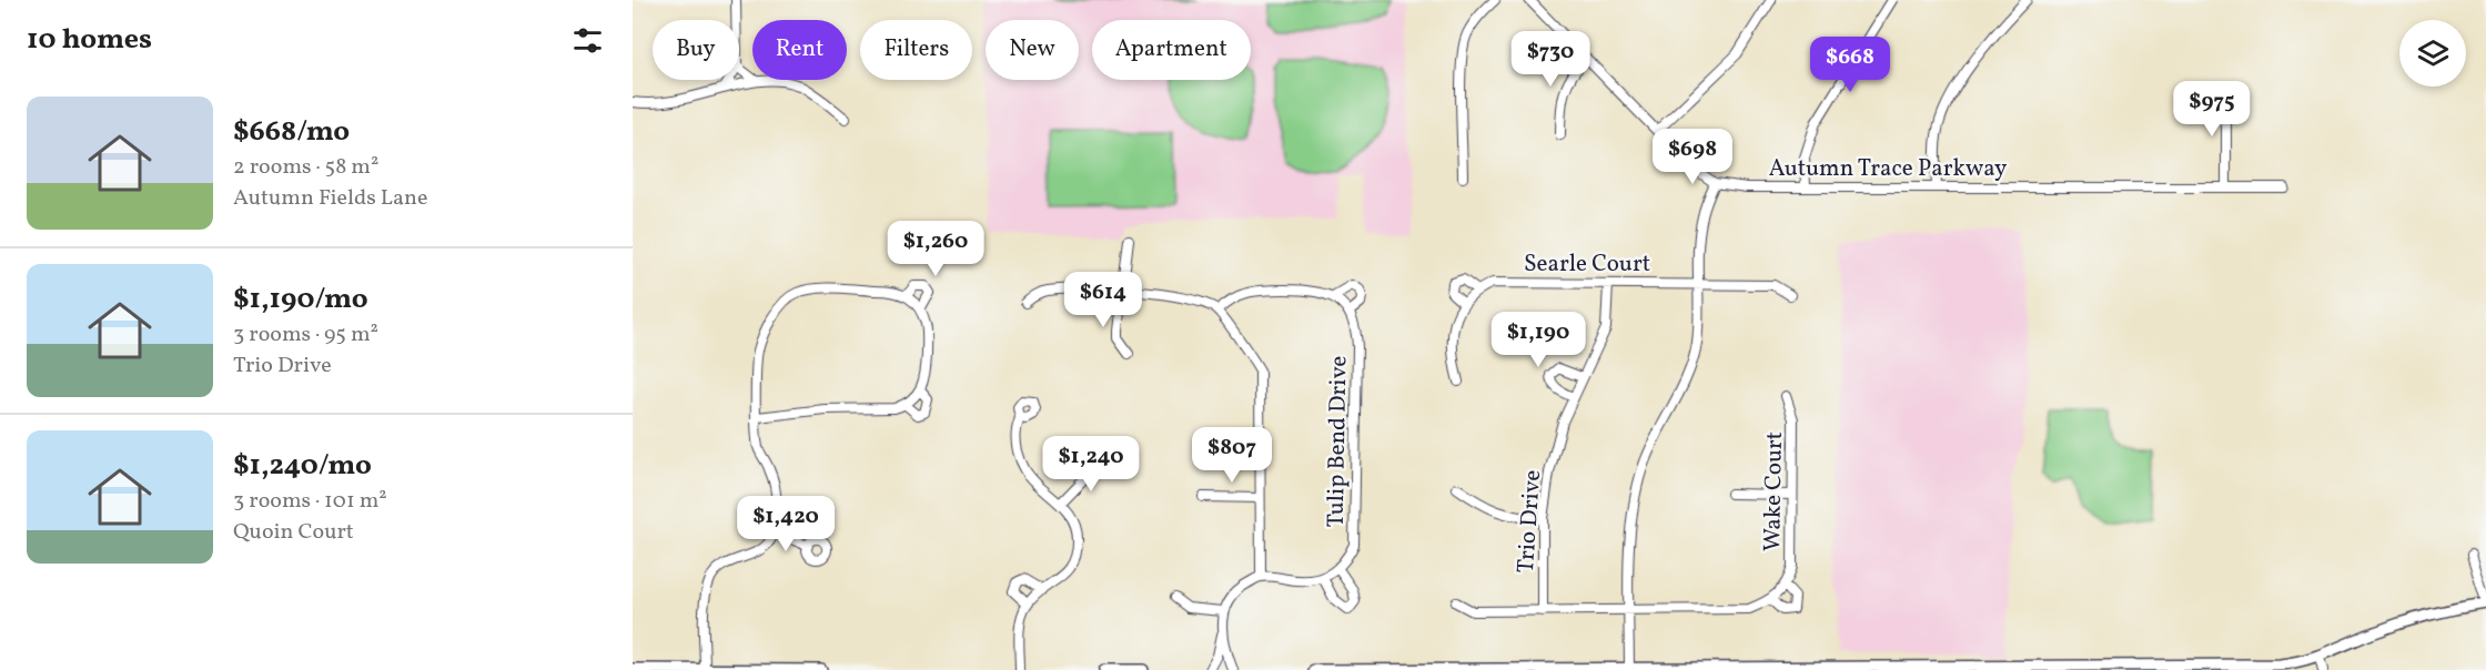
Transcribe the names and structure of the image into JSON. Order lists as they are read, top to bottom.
{
  "streets": {
    "street": [
      "Autumn Trace Parkway",
      "Searle Court",
      "Tulip Bend Drive",
      "Wake Court",
      "Trio Drive"
    ]
  },
  "crossings": [
    ["Searle Court", "Trio Drive"],
    ["Wake Court", "Trio Drive"]
  ],
  "page": {
    "heading": "10 homes",
    "chip": [
      "Buy",
      "Rent",
      "Filters",
      "New",
      "Apartment"
    ],
    "price": [
      "$730",
      "$668",
      "$975",
      "$698",
      "$1,260",
      "$614",
      "$1,190",
      "$807",
      "$1,240",
      "$1,420"
    ],
    "list": [
      {
        "name": "$668/mo",
        "note": "2 rooms · 58 m² · Autumn Fields Lane"
      },
      {
        "name": "$1,190/mo",
        "note": "3 rooms · 95 m² · Trio Drive"
      },
      {
        "name": "$1,240/mo",
        "note": "3 rooms · 101 m² · Quoin Court"
      }
    ]
  }
}
